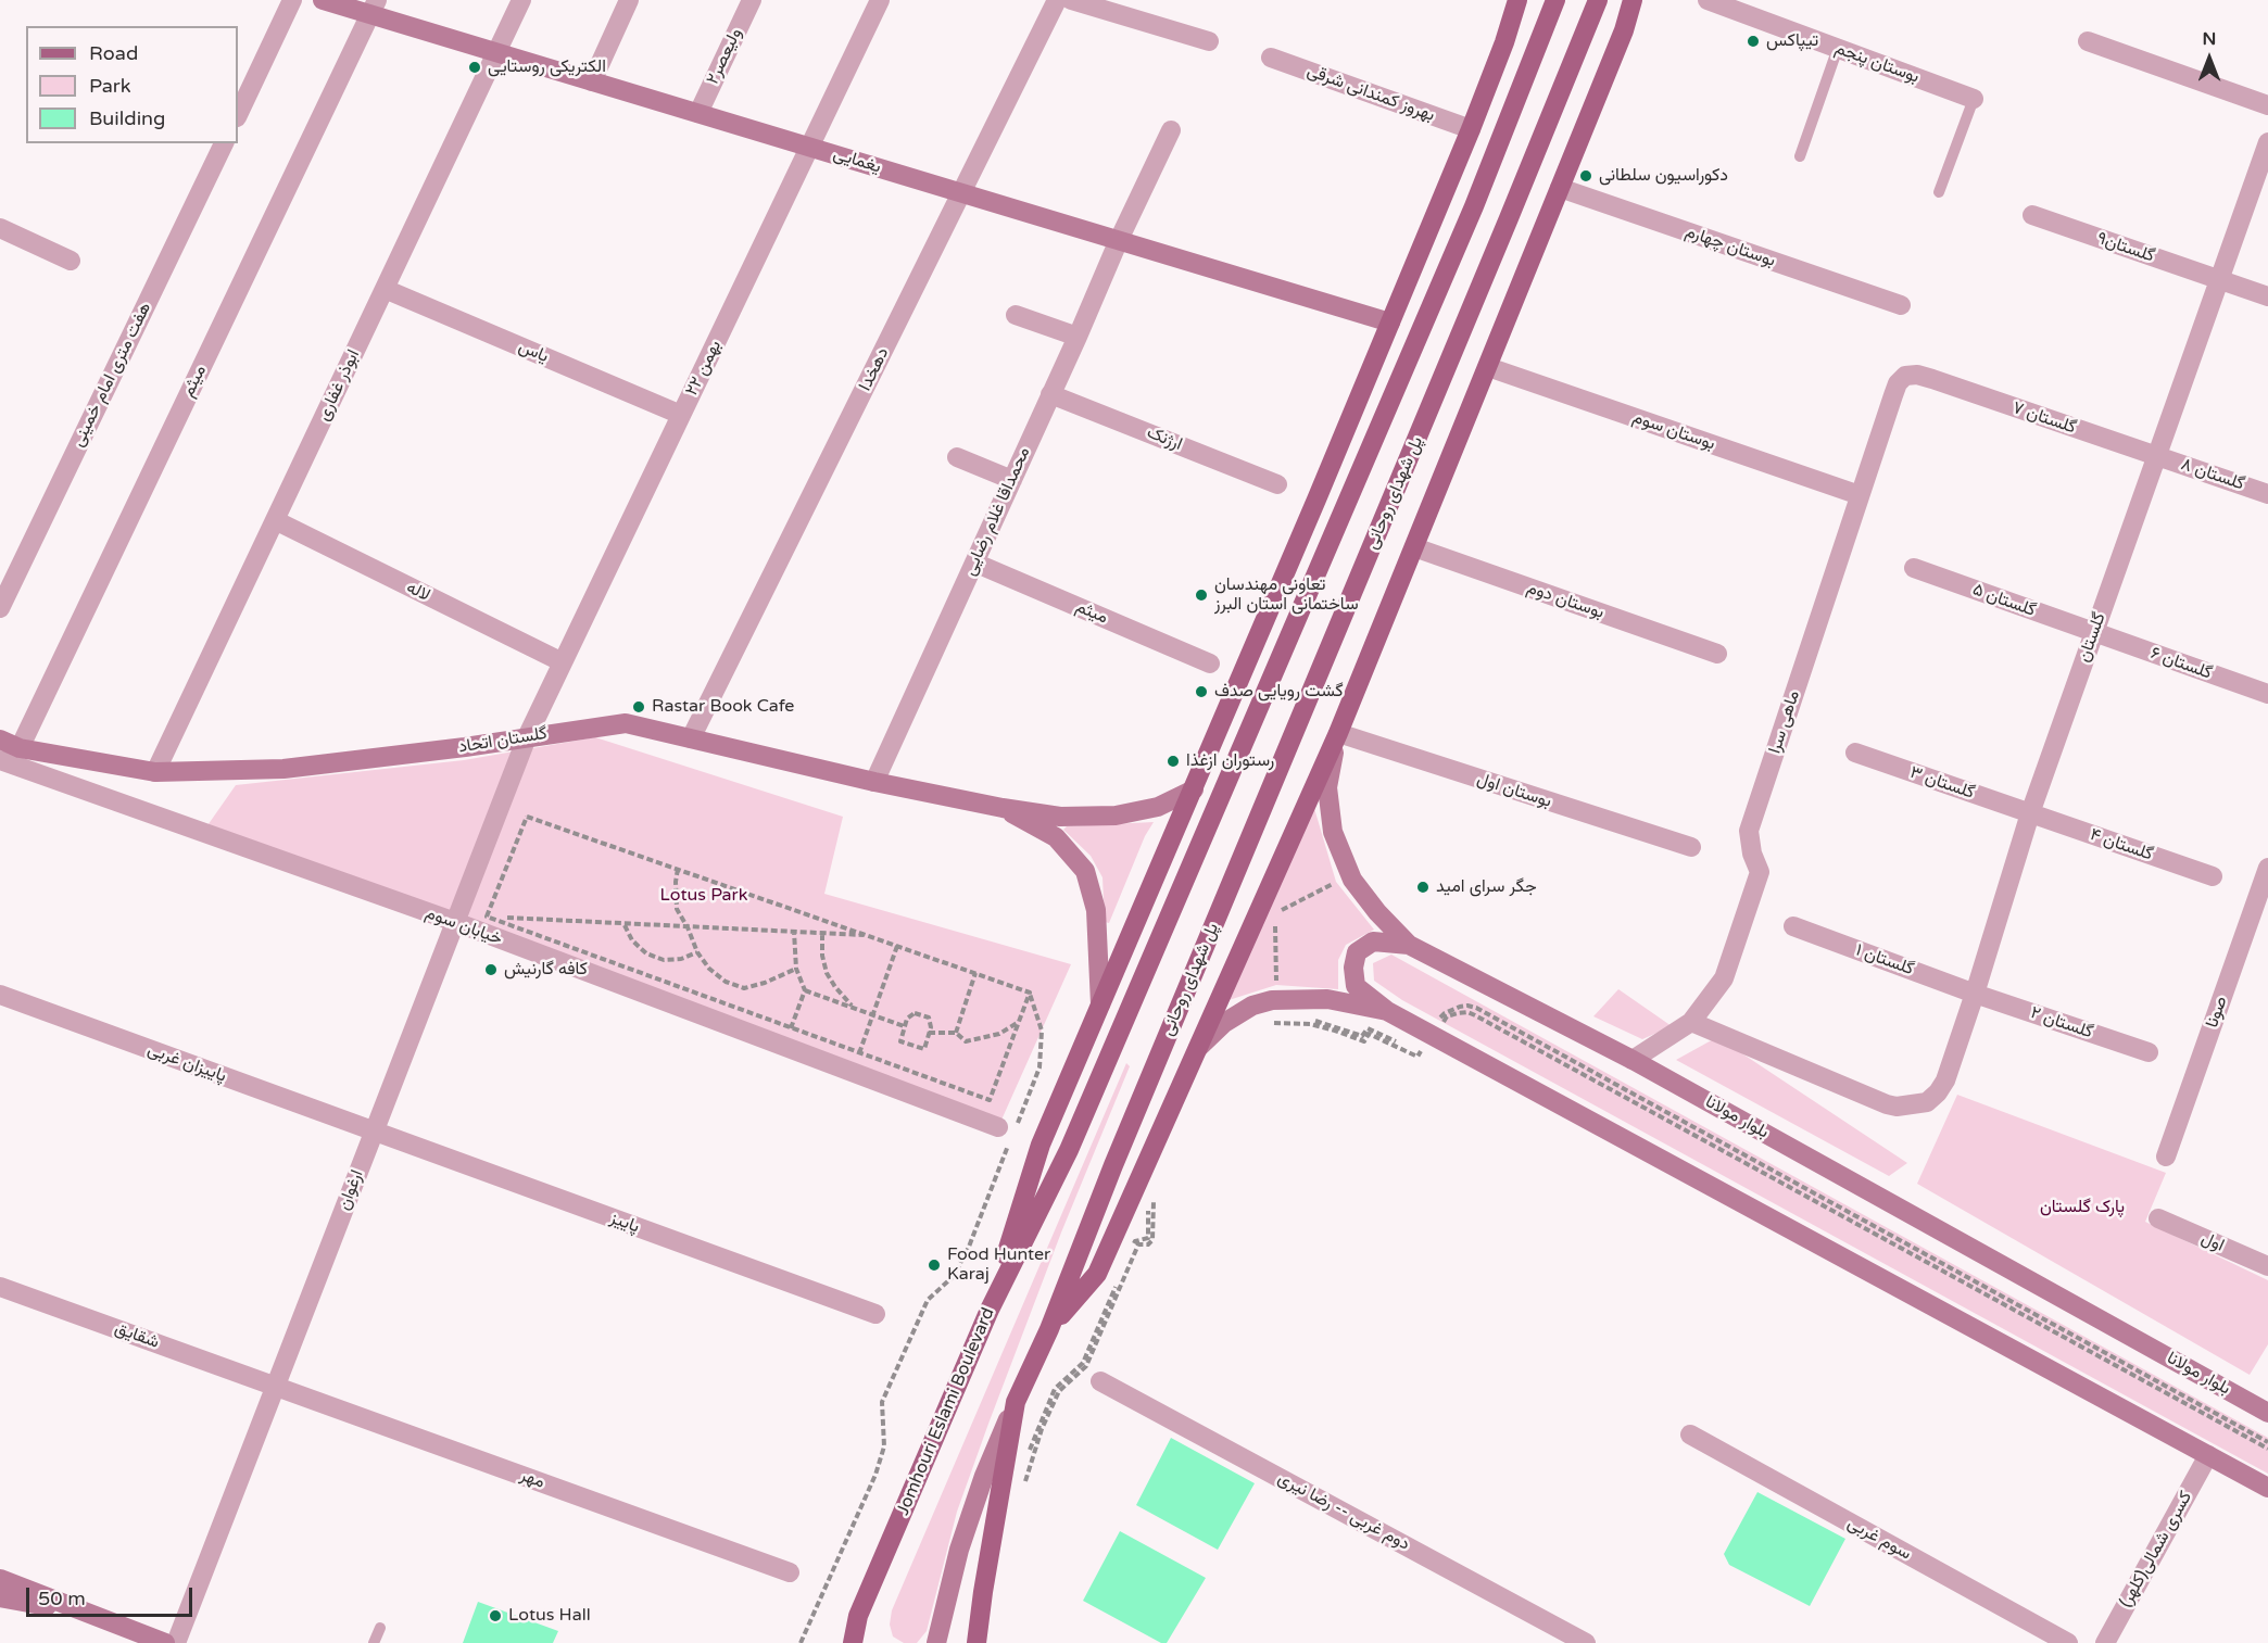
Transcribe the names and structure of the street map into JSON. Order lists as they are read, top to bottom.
{
  "streets": {
    "main road": [
      "یغمایی",
      "پل شهدای روحانی",
      "گلستان اتحاد",
      "بلوار مولانا",
      "Jomhouri Eslami Boulevard"
    ],
    "street": [
      "ولیعصر۲",
      "بوستان پنجم",
      "بهروز کمندانی شرقی",
      "بوستان چهارم",
      "گلستان۹",
      "یاس",
      "۲۲ بهمن",
      "دهخدا",
      "هفت متری امام خمینی",
      "میثم",
      "ابوذر غفاری",
      "گلستان ۷",
      "بوستان سوم",
      "ارژنک",
      "گلستان ۸",
      "محمداقا غلام رضایی",
      "لاله",
      "بوستان دوم",
      "گلستان ۵",
      "گلستان",
      "گلستان ۶",
      "ماهی سرا",
      "گلستان ۳",
      "بوستان اول",
      "گلستان ۴",
      "خیابان سوم",
      "گلستان ۱",
      "صونا",
      "گلستان ۲",
      "پاییزان غربی",
      "ارغوان",
      "پاییز",
      "اول",
      "شقایق",
      "مهر",
      "دوم غربی -- رضا نیری",
      "سوم غربی",
      "کسری شمالی(کلهر)"
    ]
  },
  "crossings": [
    ["ولیعصر۲", "یغمایی"],
    ["یغمایی", "۲۲ بهمن"],
    ["یغمایی", "دهخدا"],
    ["یغمایی", "میثم"],
    ["یغمایی", "ابوذر غفاری"],
    ["یغمایی", "محمداقا غلام رضایی"],
    ["گلستان۹", "گلستان"],
    ["یاس", "۲۲ بهمن"],
    ["یاس", "ابوذر غفاری"],
    ["۲۲ بهمن", "لاله"],
    ["۲۲ بهمن", "گلستان اتحاد"],
    ["۲۲ بهمن", "ارغوان"],
    ["دهخدا", "گلستان اتحاد"],
    ["میثم", "محمداقا غلام رضایی"],
    ["میثم", "گلستان اتحاد"],
    ["ابوذر غفاری", "لاله"],
    ["ابوذر غفاری", "گلستان اتحاد"],
    ["گلستان ۷", "گلستان ۸"],
    ["گلستان ۷", "گلستان"],
    ["گلستان ۷", "ماهی سرا"],
    ["بوستان سوم", "ماهی سرا"],
    ["ارژنک", "محمداقا غلام رضایی"],
    ["گلستان ۸", "گلستان"],
    ["محمداقا غلام رضایی", "گلستان اتحاد"],
    ["گلستان ۵", "گلستان"],
    ["گلستان ۵", "گلستان ۶"],
    ["گلستان", "گلستان ۶"],
    ["گلستان", "ماهی سرا"],
    ["گلستان", "گلستان ۳"],
    ["گلستان", "گلستان ۴"],
    ["گلستان", "گلستان ۱"],
    ["گلستان", "گلستان ۲"],
    ["ماهی سرا", "بلوار مولانا"],
    ["گلستان اتحاد", "ارغوان"],
    ["گلستان ۳", "گلستان ۴"],
    ["بوستان اول", "بلوار مولانا"],
    ["خیابان سوم", "ارغوان"],
    ["گلستان ۱", "گلستان ۲"],
    ["پاییزان غربی", "ارغوان"],
    ["پاییزان غربی", "پاییز"],
    ["ارغوان", "پاییز"],
    ["ارغوان", "شقایق"],
    ["ارغوان", "مهر"],
    ["شقایق", "مهر"]
  ],
  "parks": ["Lotus Park", "پارک گلستان"],
  "places": [
    "تیپاکس",
    "الکتریکی روستایی",
    "دکوراسیون سلطانی",
    "تعاونی مهندسان ساختمانی استان البرز",
    "گشت رویایی صدف",
    "Rastar Book Cafe",
    "رستوران ازغذا",
    "جگر سرای امید",
    "کافه گارنیش",
    "Food Hunter Karaj",
    "Lotus Hall"
  ],
  "legend": ["Road", "Park", "Building"],
  "scale_bar": "50 m",
  "north": "top"
}
